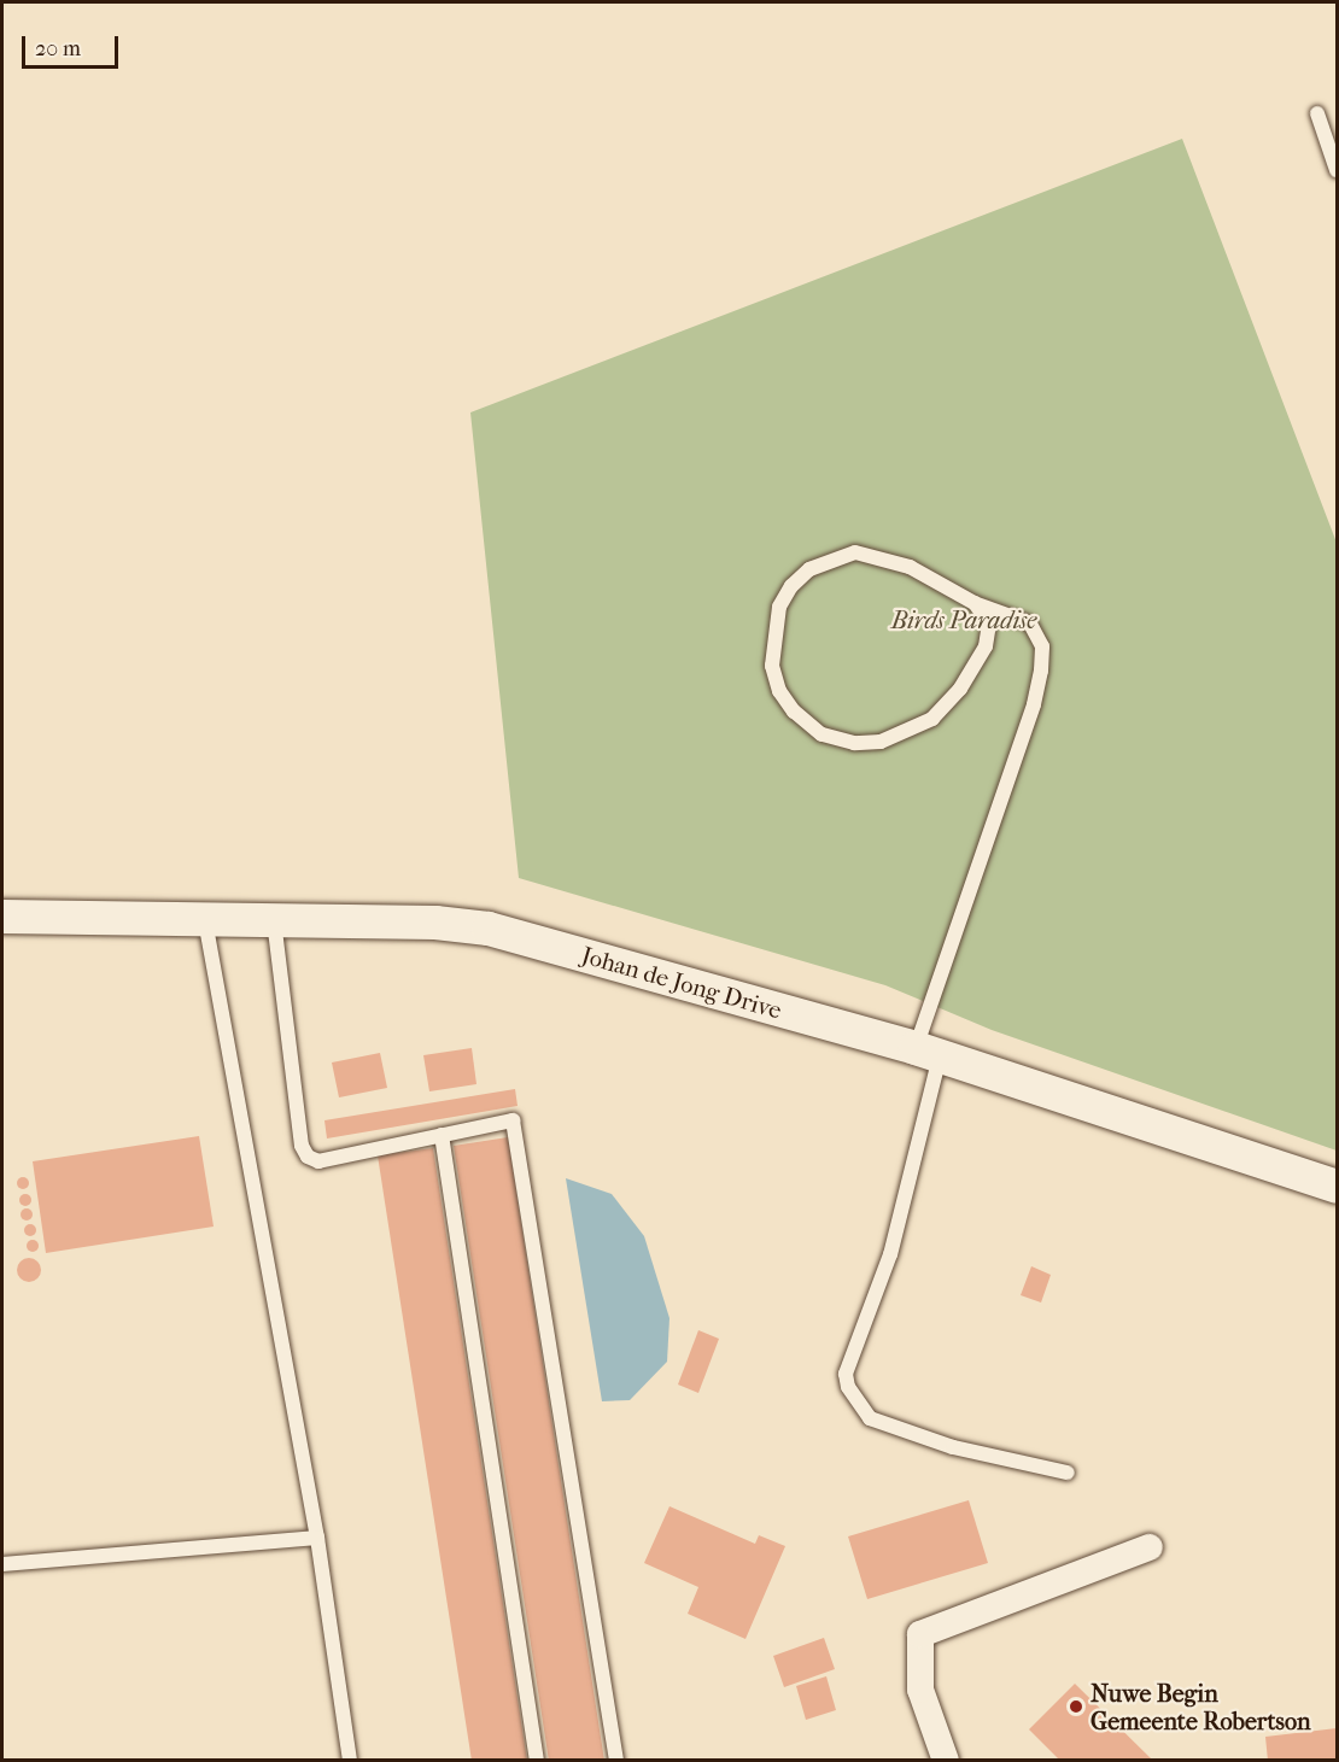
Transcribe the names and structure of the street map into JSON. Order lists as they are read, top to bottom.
{
  "streets": {
    "street": ["Johan de Jong Drive"]
  },
  "parks": ["Birds Paradise"],
  "places": ["Nuwe Begin Gemeente Robertson"],
  "scale_bar": "20 m"
}
